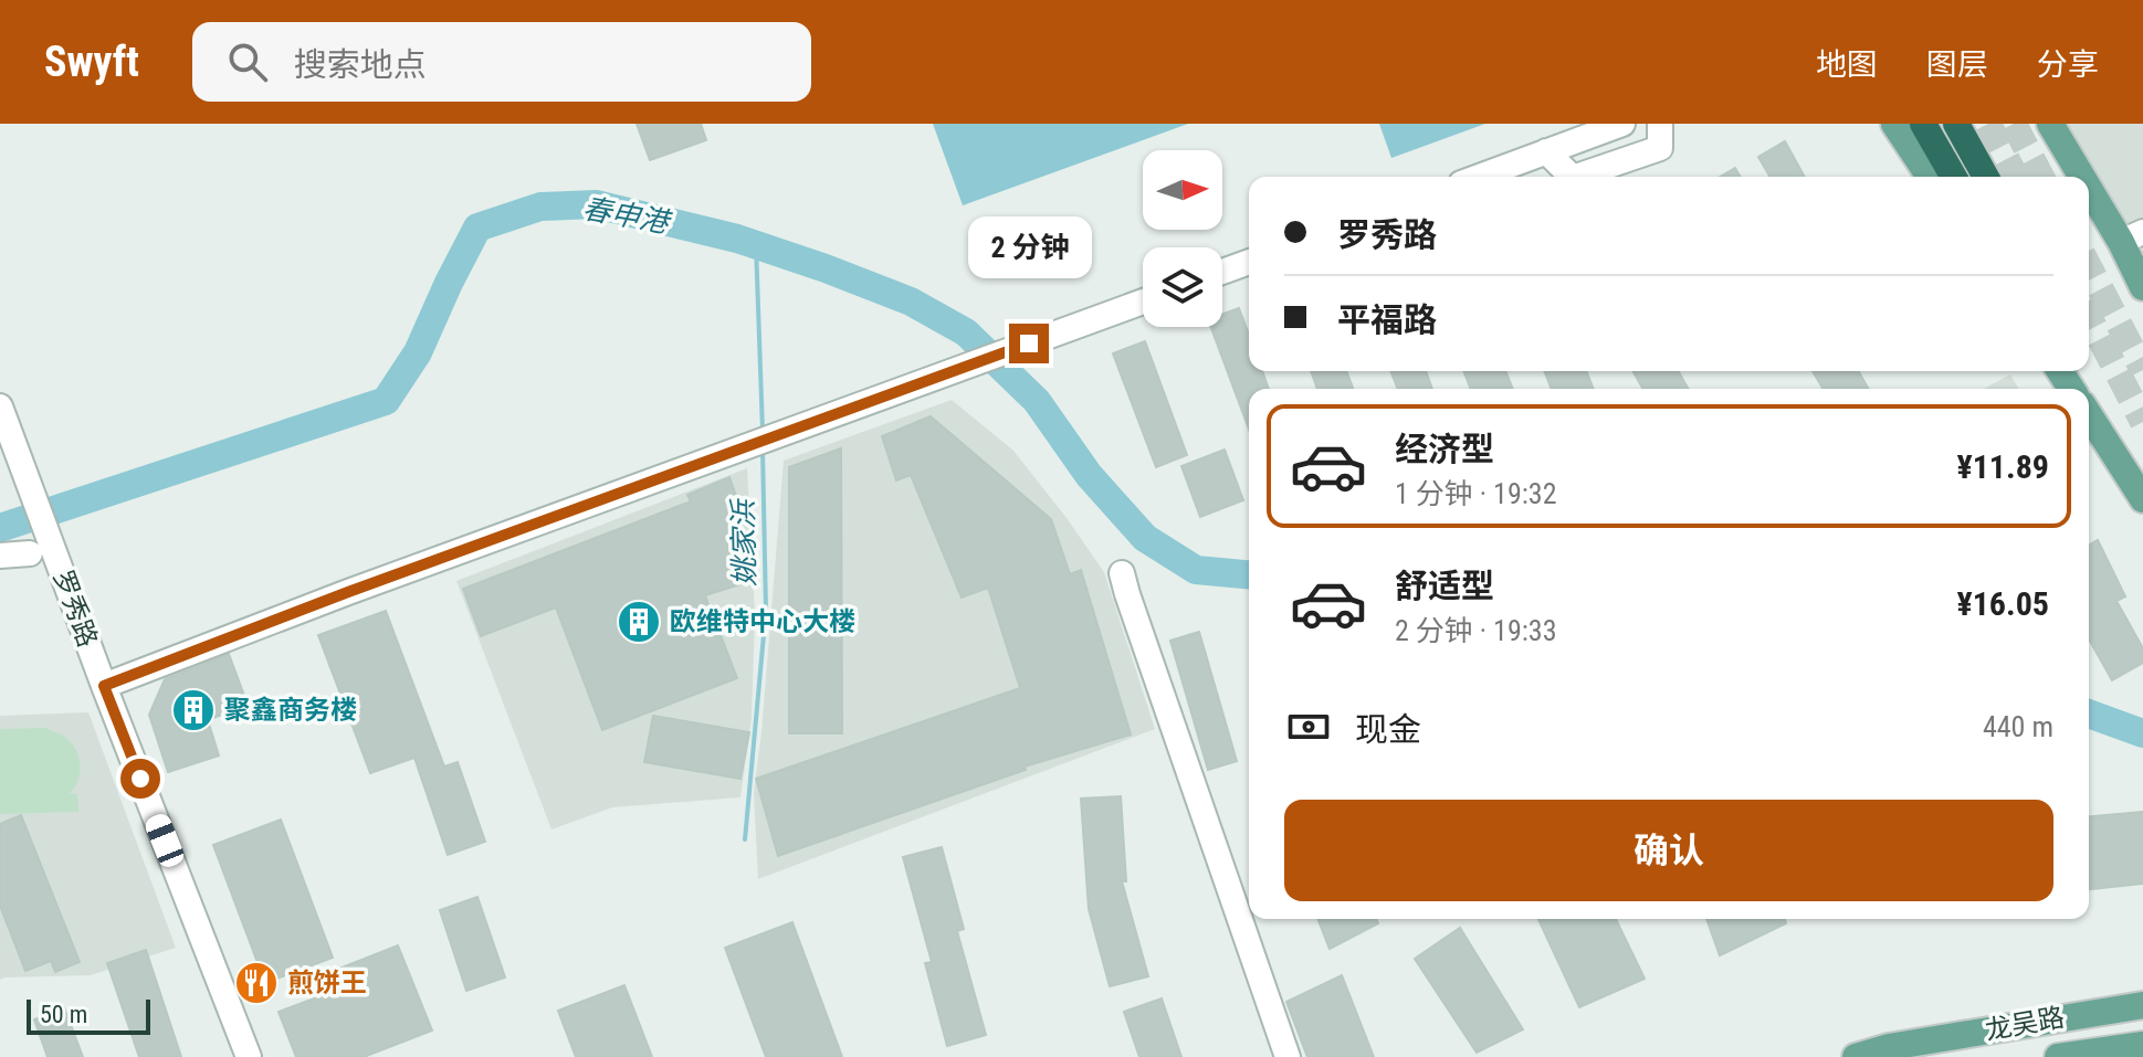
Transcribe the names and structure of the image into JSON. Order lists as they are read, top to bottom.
{
  "streets": {
    "main road": ["龙吴路"],
    "street": ["罗秀路"]
  },
  "water": ["春申港", "姚家浜"],
  "places": {
    "building": ["欧维特中心大楼", "聚鑫商务楼"],
    "restaurant": ["煎饼王"]
  },
  "scale_bar": "50 m",
  "north": "right",
  "page": {
    "header": "Swyft",
    "search": "搜索地点",
    "nav": ["地图", "图层", "分享"],
    "banner": ["罗秀路", "平福路"],
    "bubble": "2 分钟",
    "list": [
      {
        "name": "经济型",
        "note": "1 分钟 · 19:32",
        "value": "¥11.89"
      },
      {
        "name": "舒适型",
        "note": "2 分钟 · 19:33",
        "value": "¥16.05"
      }
    ],
    "pay": ["现金", "440 m"],
    "buttons": "确认",
    "scale": "50 m"
  }
}
